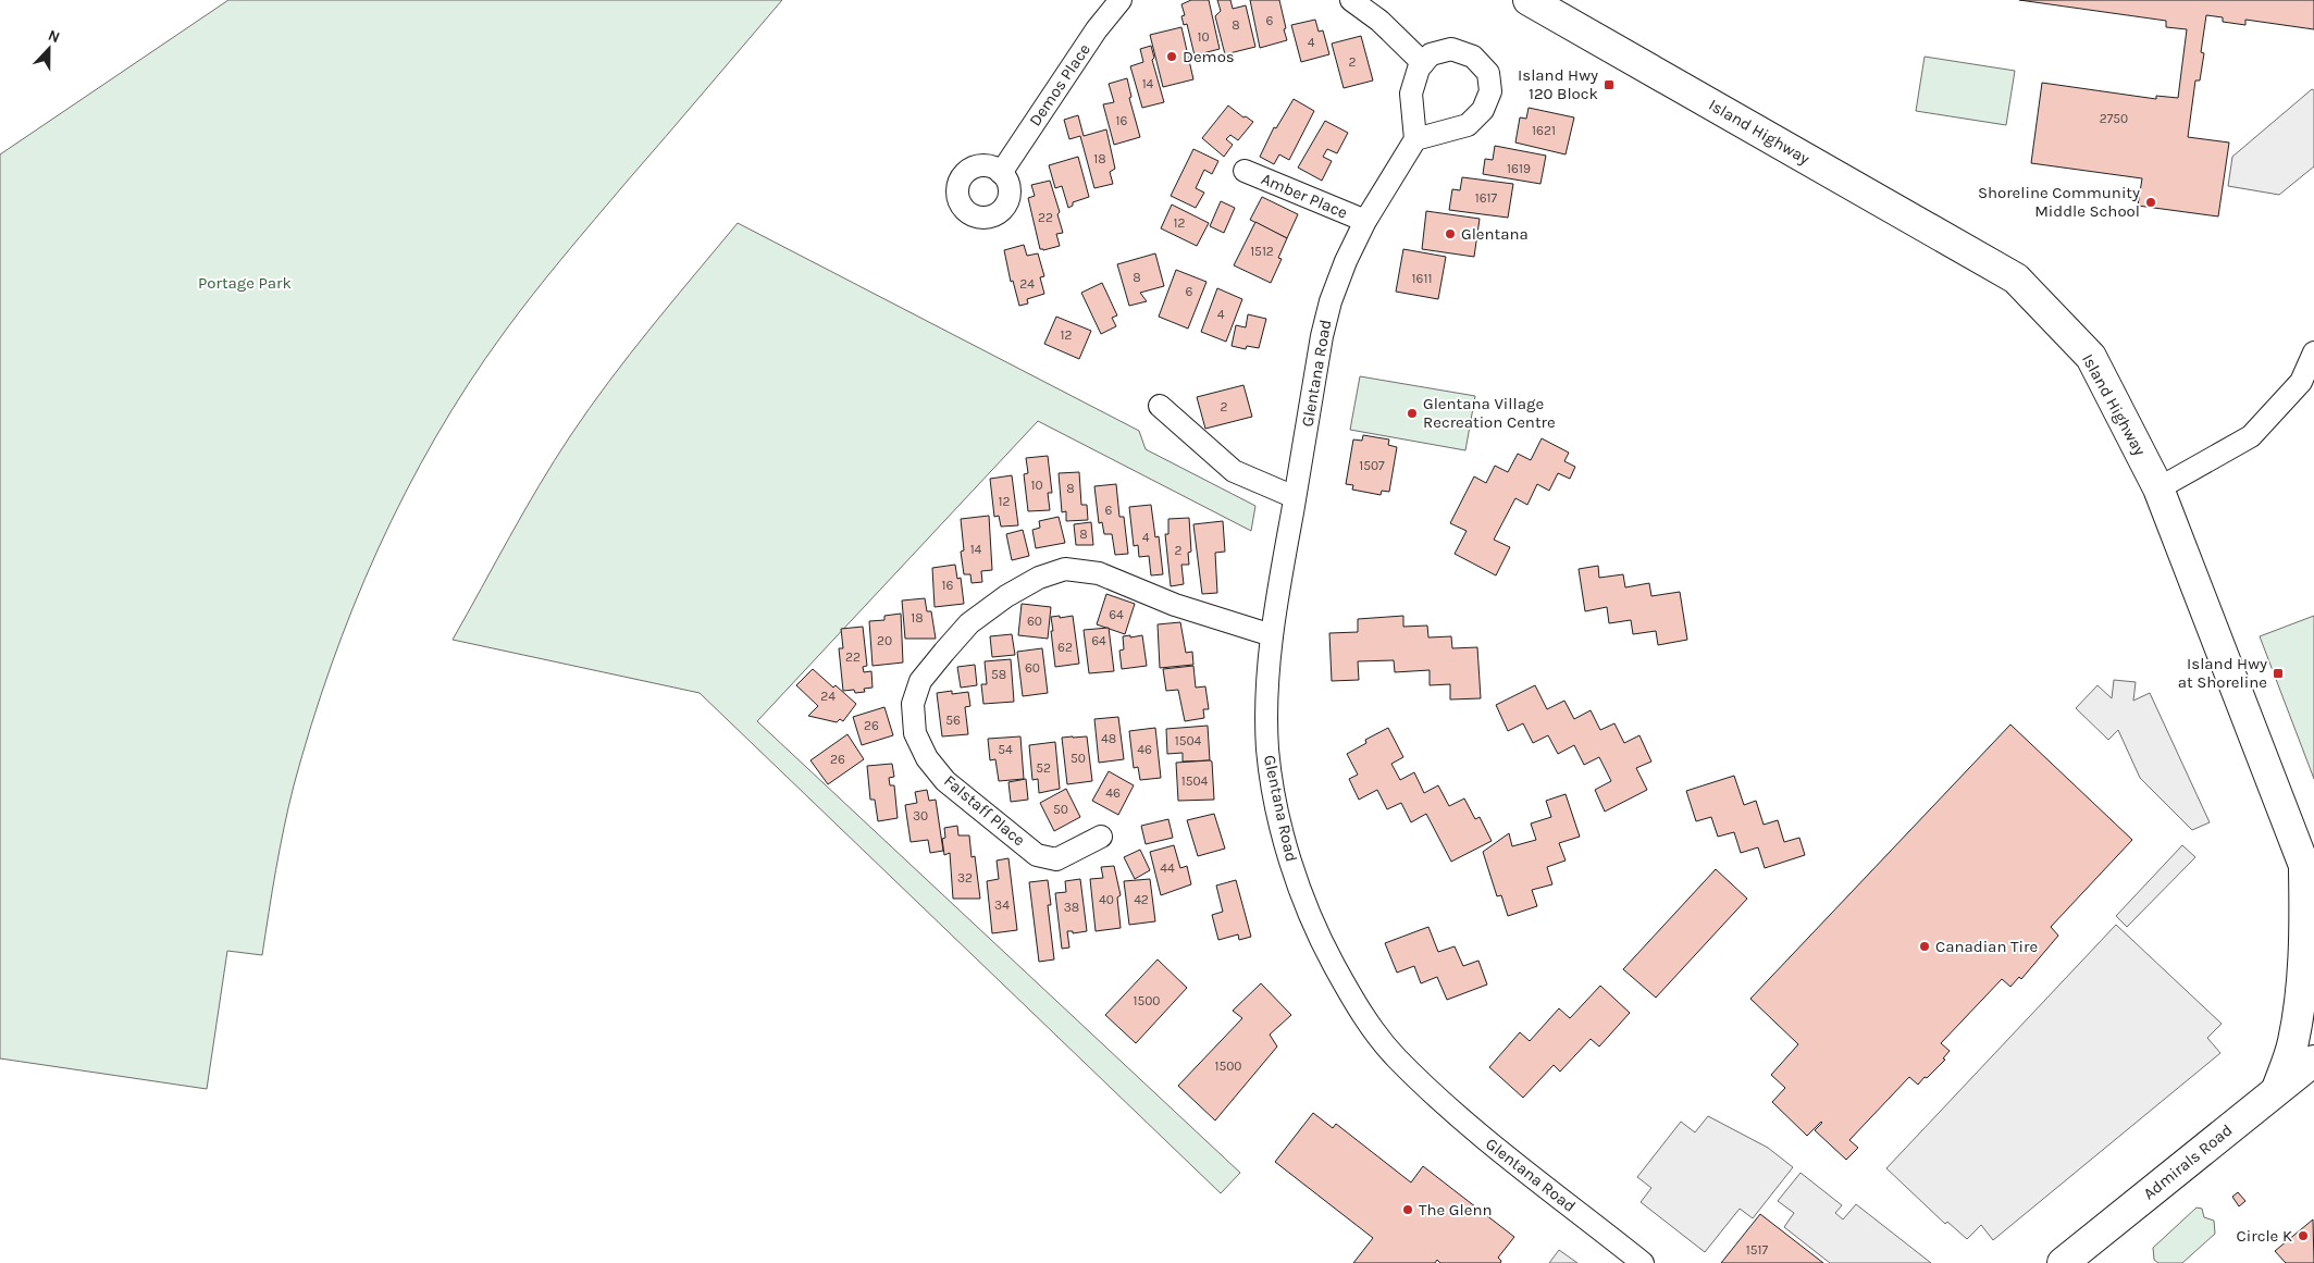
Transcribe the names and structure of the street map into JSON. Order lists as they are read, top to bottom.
{
  "streets": {
    "main road": ["Island Highway", "Admirals Road"],
    "street": [
      "Demos Place",
      "Amber Place",
      "Glentana Road",
      "Falstaff Place"
    ]
  },
  "crossings": [
    ["Amber Place", "Glentana Road"],
    ["Glentana Road", "Falstaff Place"]
  ],
  "parks": ["Portage Park"],
  "places": {
    "other": [
      "Demos",
      "Shoreline Community Middle School",
      "Glentana",
      "Glentana Village Recreation Centre",
      "Canadian Tire",
      "The Glenn",
      "Circle K"
    ],
    "transit": ["Island Hwy 120 Block", "Island Hwy at Shoreline"]
  },
  "house_numbers": [
    "6",
    "8",
    "10",
    "4",
    "2",
    "14",
    "2750",
    "16",
    "1621",
    "18",
    "1619",
    "1617",
    "22",
    "12",
    "1512",
    "8",
    "1611",
    "24",
    "6",
    "4",
    "12",
    "2",
    "1507",
    "10",
    "8",
    "12",
    "6",
    "8",
    "4",
    "14",
    "2",
    "16",
    "64",
    "18",
    "60",
    "20",
    "64",
    "62",
    "22",
    "60",
    "58",
    "24",
    "56",
    "26",
    "48",
    "1504",
    "54",
    "46",
    "50",
    "26",
    "52",
    "1504",
    "46",
    "50",
    "30",
    "44",
    "32",
    "40",
    "42",
    "34",
    "38",
    "1500",
    "1500",
    "1517"
  ],
  "north": "top"
}
